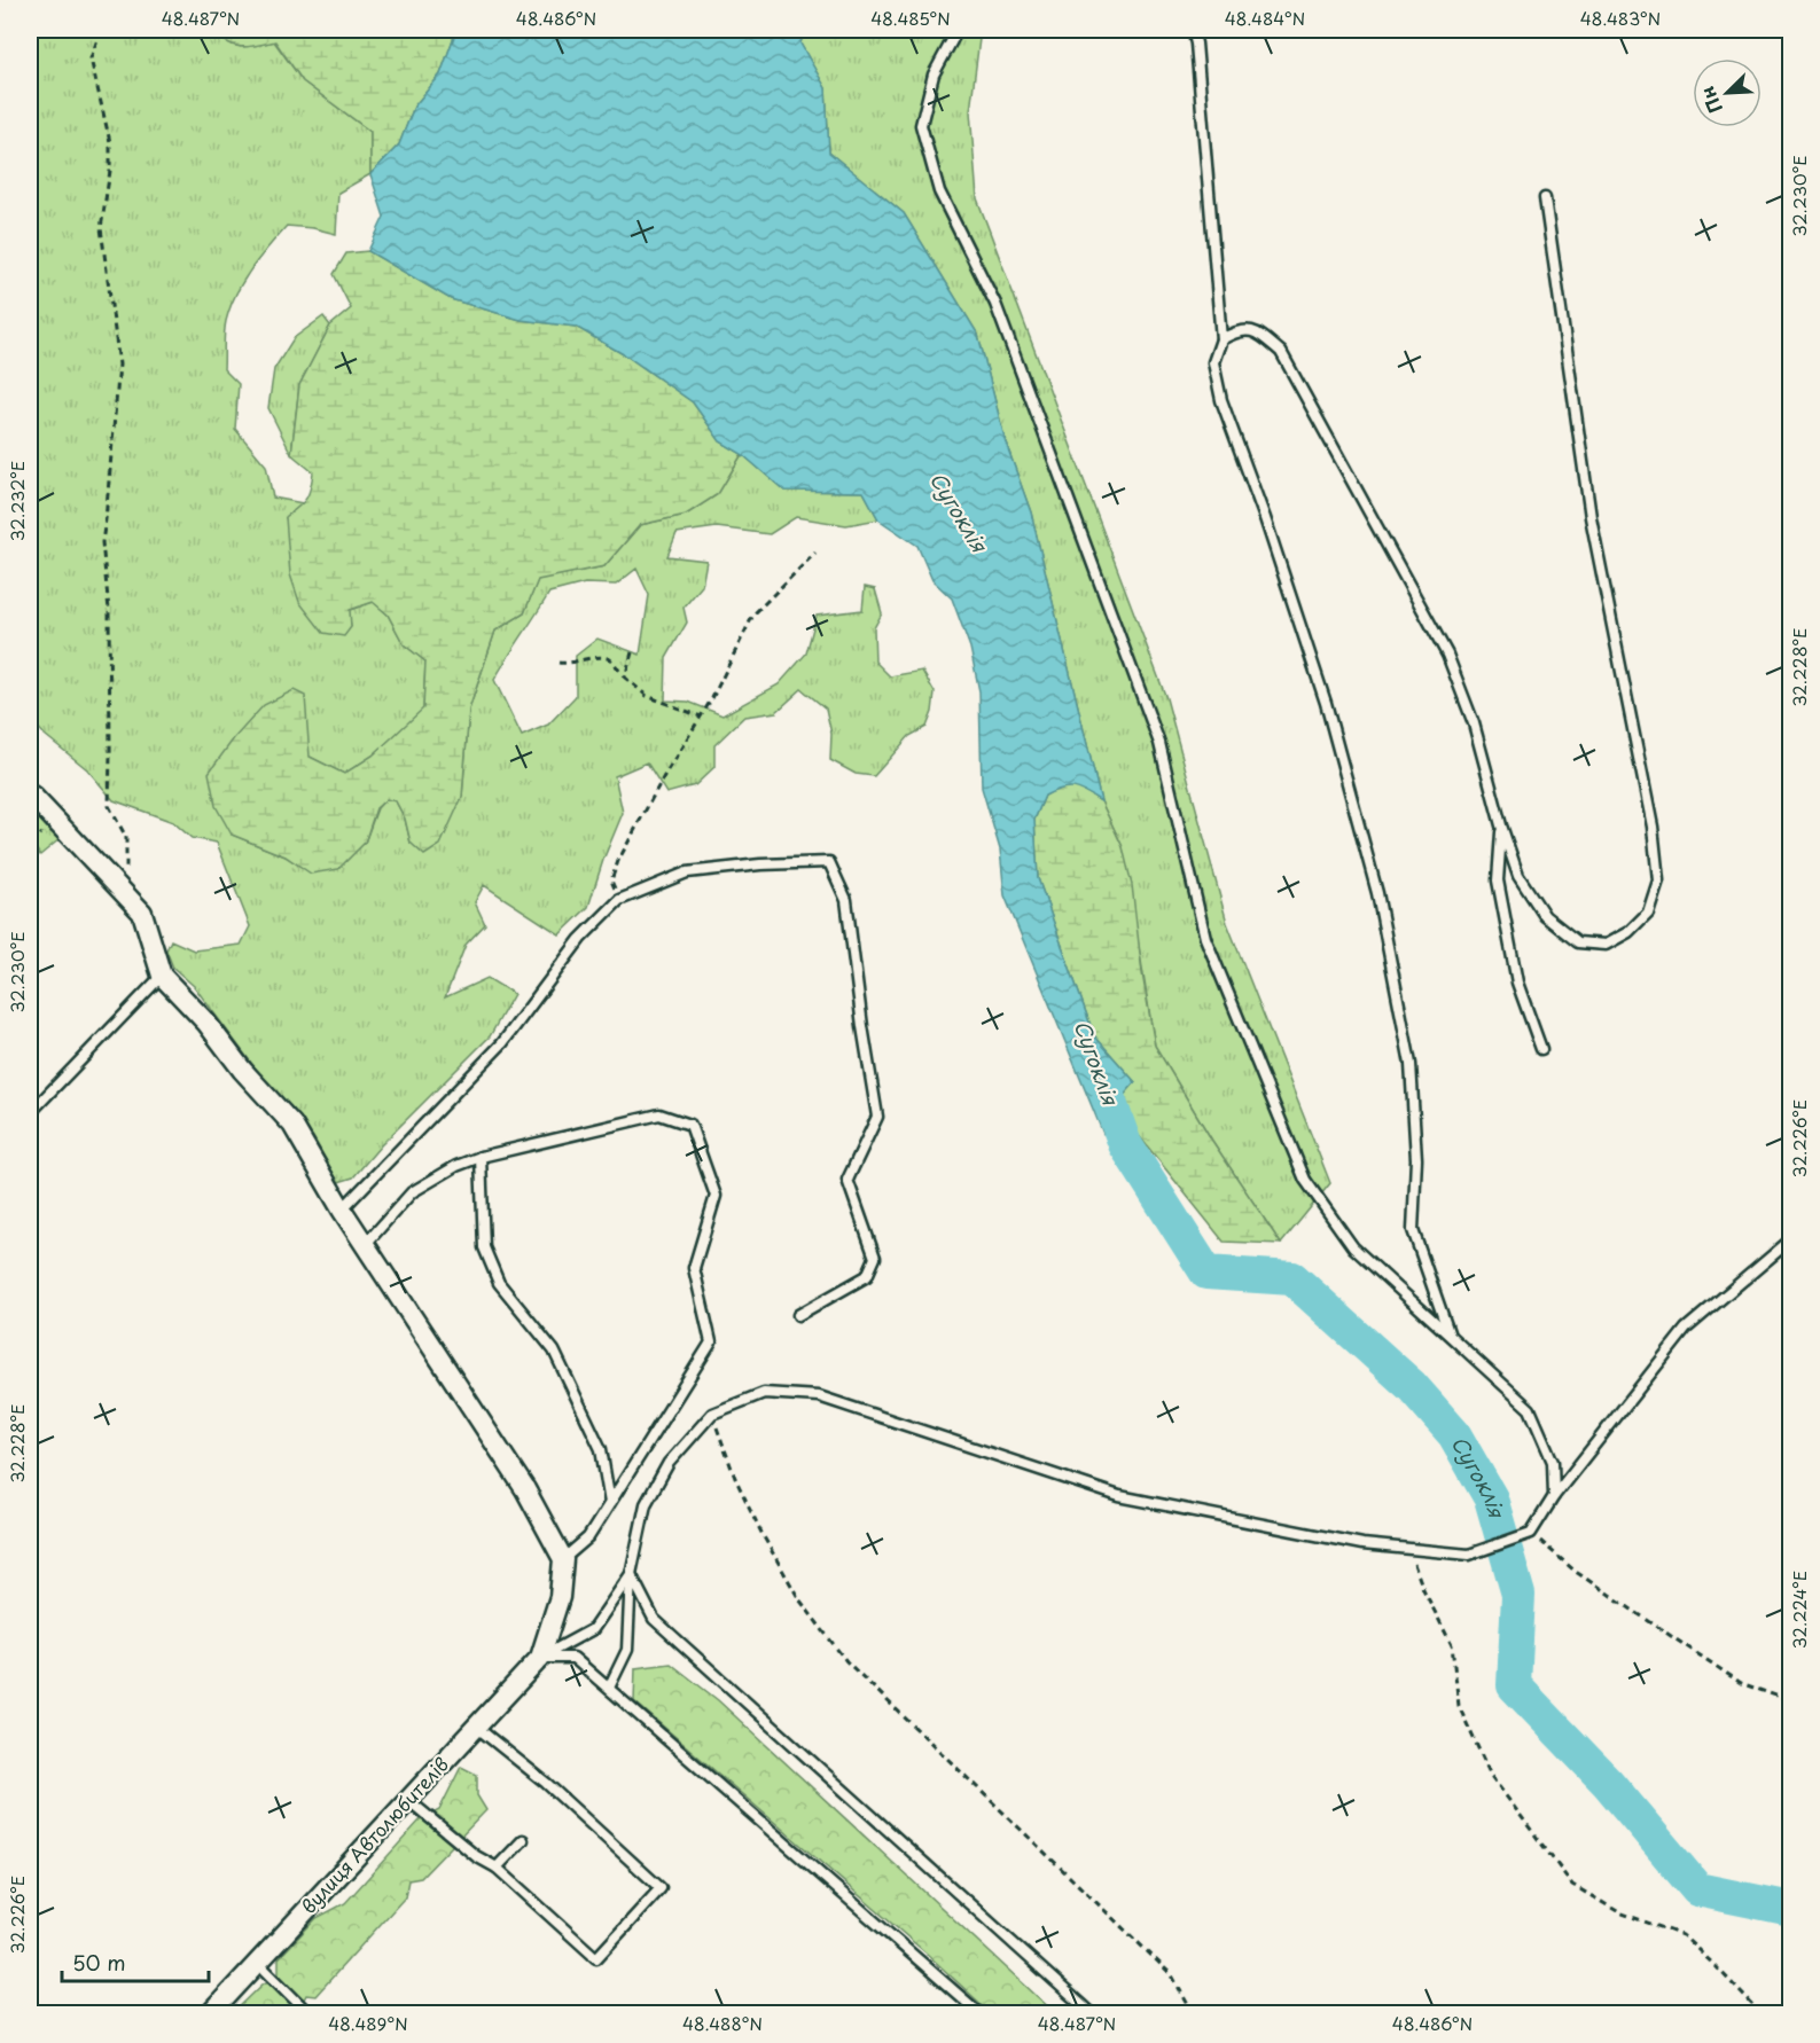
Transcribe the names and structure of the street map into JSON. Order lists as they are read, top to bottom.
{
  "streets": {
    "street": ["вулиця Автолюбителів"]
  },
  "water": ["Сугоклія"],
  "scale_bar": "50 m",
  "north": "bottom left",
  "coordinates": [
    "48.487°N",
    "48.486°N",
    "48.485°N",
    "48.484°N",
    "48.483°N",
    "32.230°E",
    "32.232°E",
    "32.228°E",
    "32.226°E",
    "32.224°E",
    "48.489°N",
    "48.488°N"
  ]
}
